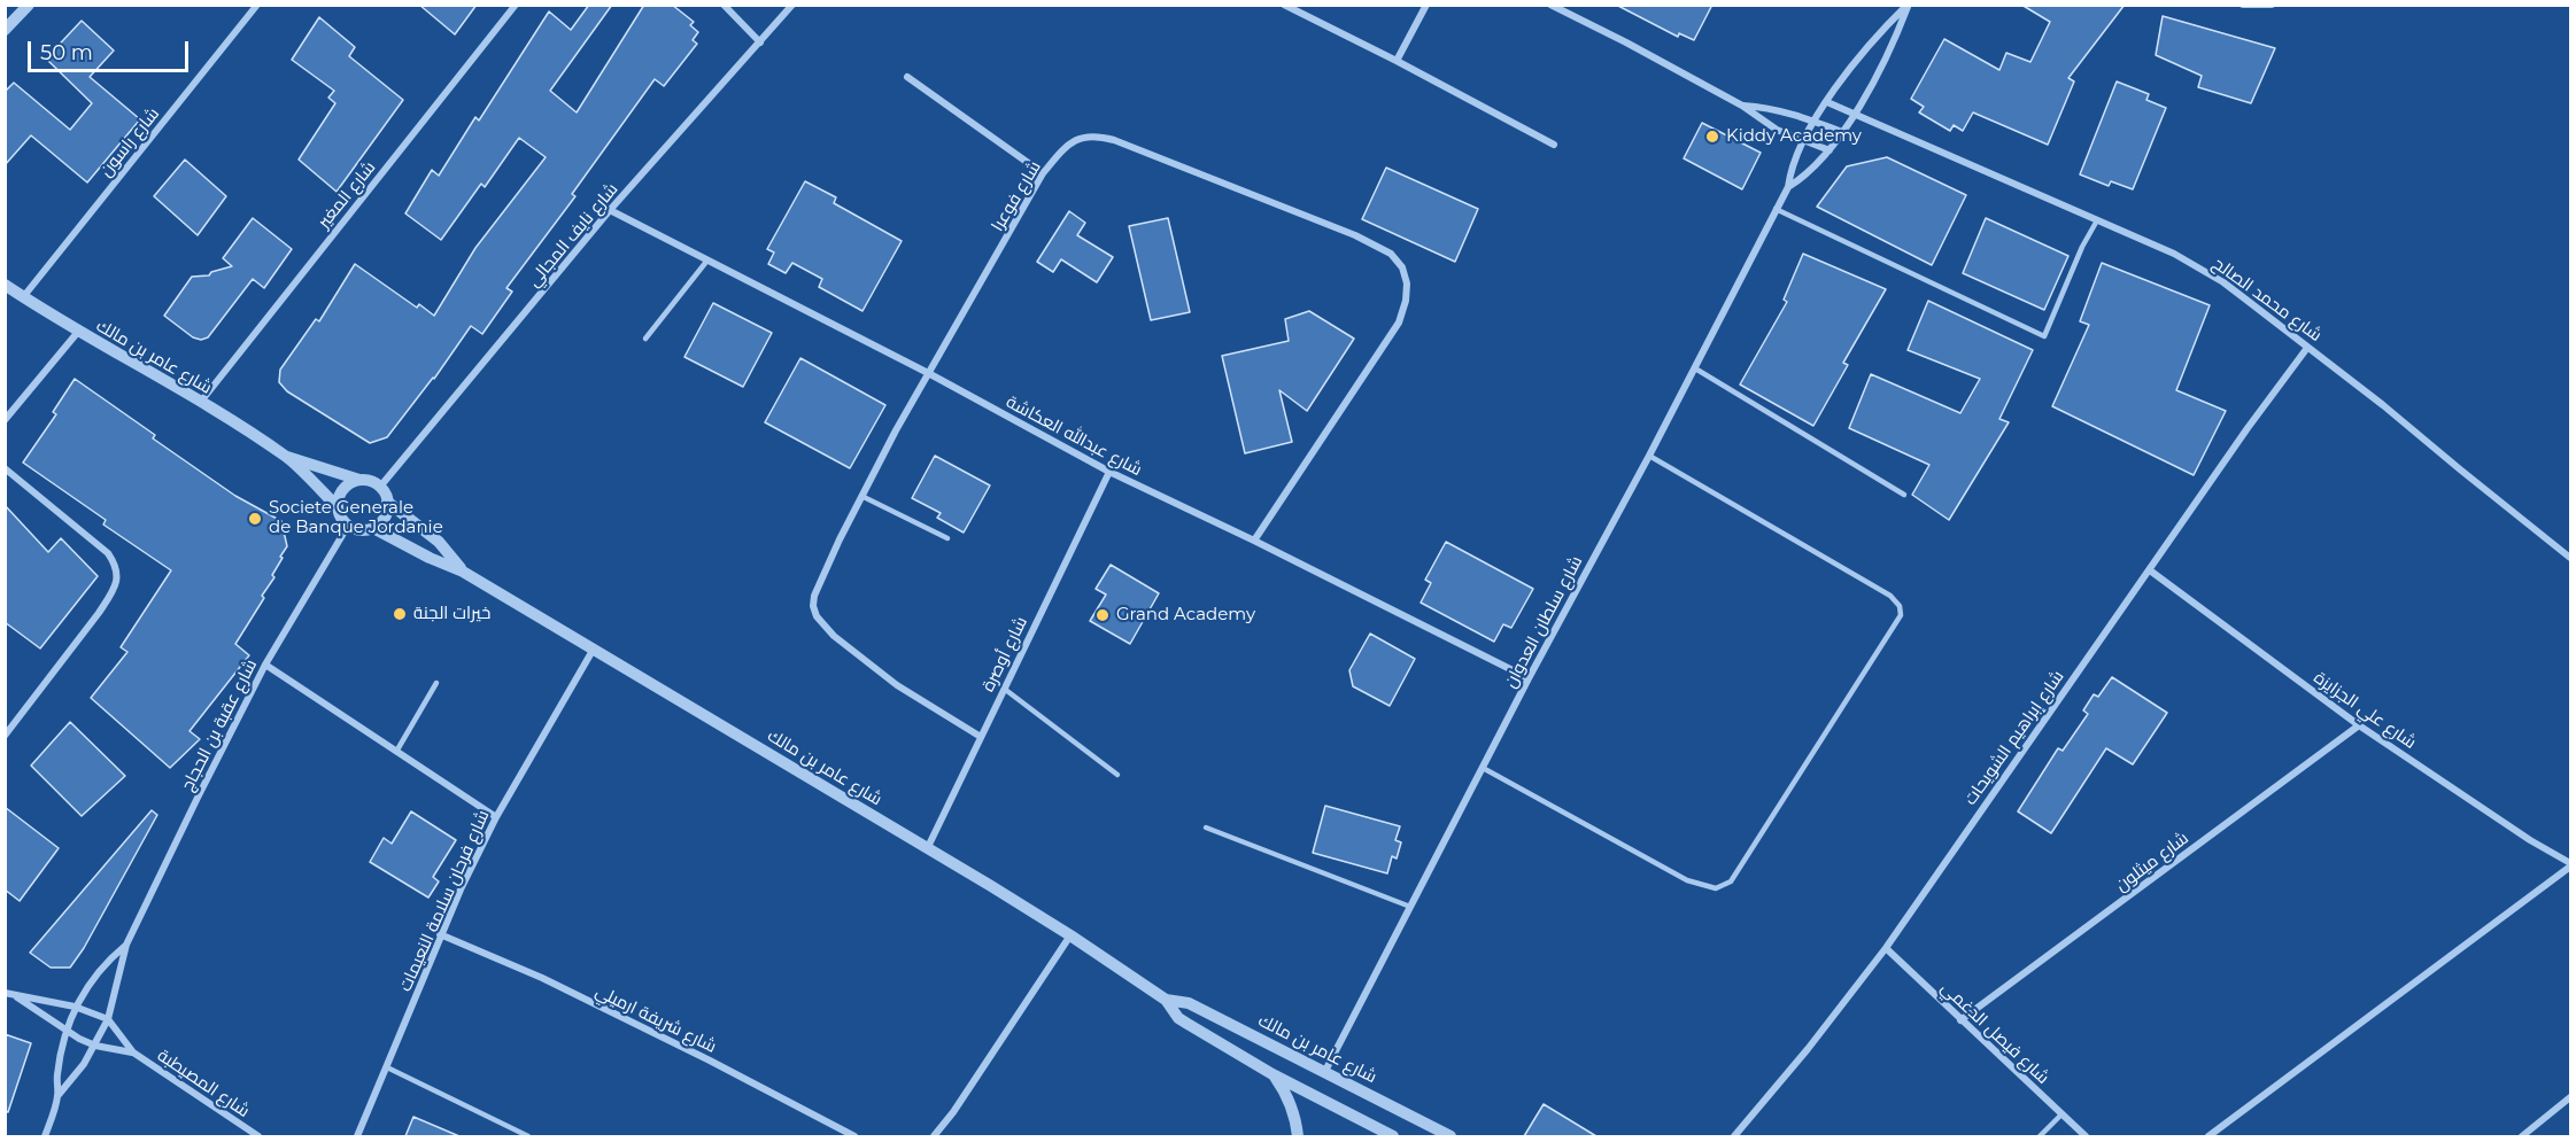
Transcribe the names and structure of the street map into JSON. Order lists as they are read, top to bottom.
{
  "streets": {
    "street": [
      "شارع راسون",
      "شارع المغير",
      "شارع فوعرا",
      "شارع نايف المجالي",
      "شارع محمد الصالح",
      "شارع عامر بن مالك",
      "شارع عبدالله العكاشة",
      "شارع سلطان العدوان",
      "شارع أوصرة",
      "شارع علي الجزايزة",
      "شارع عقبة بن الحجاج",
      "شارع إبراهيم الشويحات",
      "شارع ميثلون",
      "شارع فرحان سلامة النعيمات",
      "شارع شريفة ارميلي",
      "شارع فيصل الدغمي",
      "شارع المصيطبة"
    ]
  },
  "crossings": [
    ["شارع راسون", "شارع عامر بن مالك"],
    ["شارع المغير", "شارع عامر بن مالك"],
    ["شارع فوعرا", "شارع عبدالله العكاشة"],
    ["شارع فوعرا", "شارع أوصرة"],
    ["شارع نايف المجالي", "شارع عامر بن مالك"],
    ["شارع نايف المجالي", "شارع عبدالله العكاشة"],
    ["شارع نايف المجالي", "شارع عقبة بن الحجاج"],
    ["شارع محمد الصالح", "شارع سلطان العدوان"],
    ["شارع محمد الصالح", "شارع إبراهيم الشويحات"],
    ["شارع عامر بن مالك", "شارع سلطان العدوان"],
    ["شارع عامر بن مالك", "شارع أوصرة"],
    ["شارع عامر بن مالك", "شارع عقبة بن الحجاج"],
    ["شارع عامر بن مالك", "شارع فرحان سلامة النعيمات"],
    ["شارع عبدالله العكاشة", "شارع سلطان العدوان"],
    ["شارع عبدالله العكاشة", "شارع أوصرة"],
    ["شارع علي الجزايزة", "شارع إبراهيم الشويحات"],
    ["شارع علي الجزايزة", "شارع ميثلون"],
    ["شارع عقبة بن الحجاج", "شارع المصيطبة"],
    ["شارع إبراهيم الشويحات", "شارع فيصل الدغمي"],
    ["شارع ميثلون", "شارع فيصل الدغمي"],
    ["شارع فرحان سلامة النعيمات", "شارع شريفة ارميلي"]
  ],
  "places": [
    "Kiddy Academy",
    "Societe Generale de Banque Jordanie",
    "خيرات الجنة",
    "Grand Academy"
  ],
  "scale_bar": "50 m"
}
